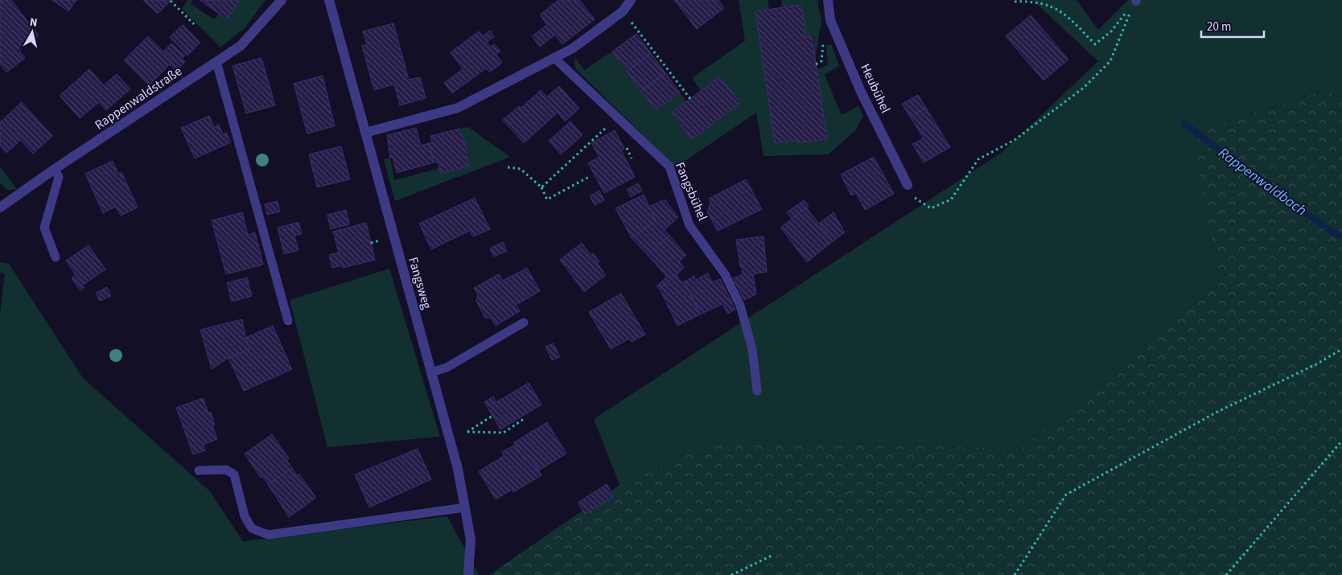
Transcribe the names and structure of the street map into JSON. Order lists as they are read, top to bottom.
{
  "streets": {
    "street": ["Heubühel", "Rappenwaldstraße", "Fangsweg"],
    "lane": ["Fangsbühel"]
  },
  "water": ["Rappenwaldbach"],
  "scale_bar": "20 m",
  "north": "top"
}
